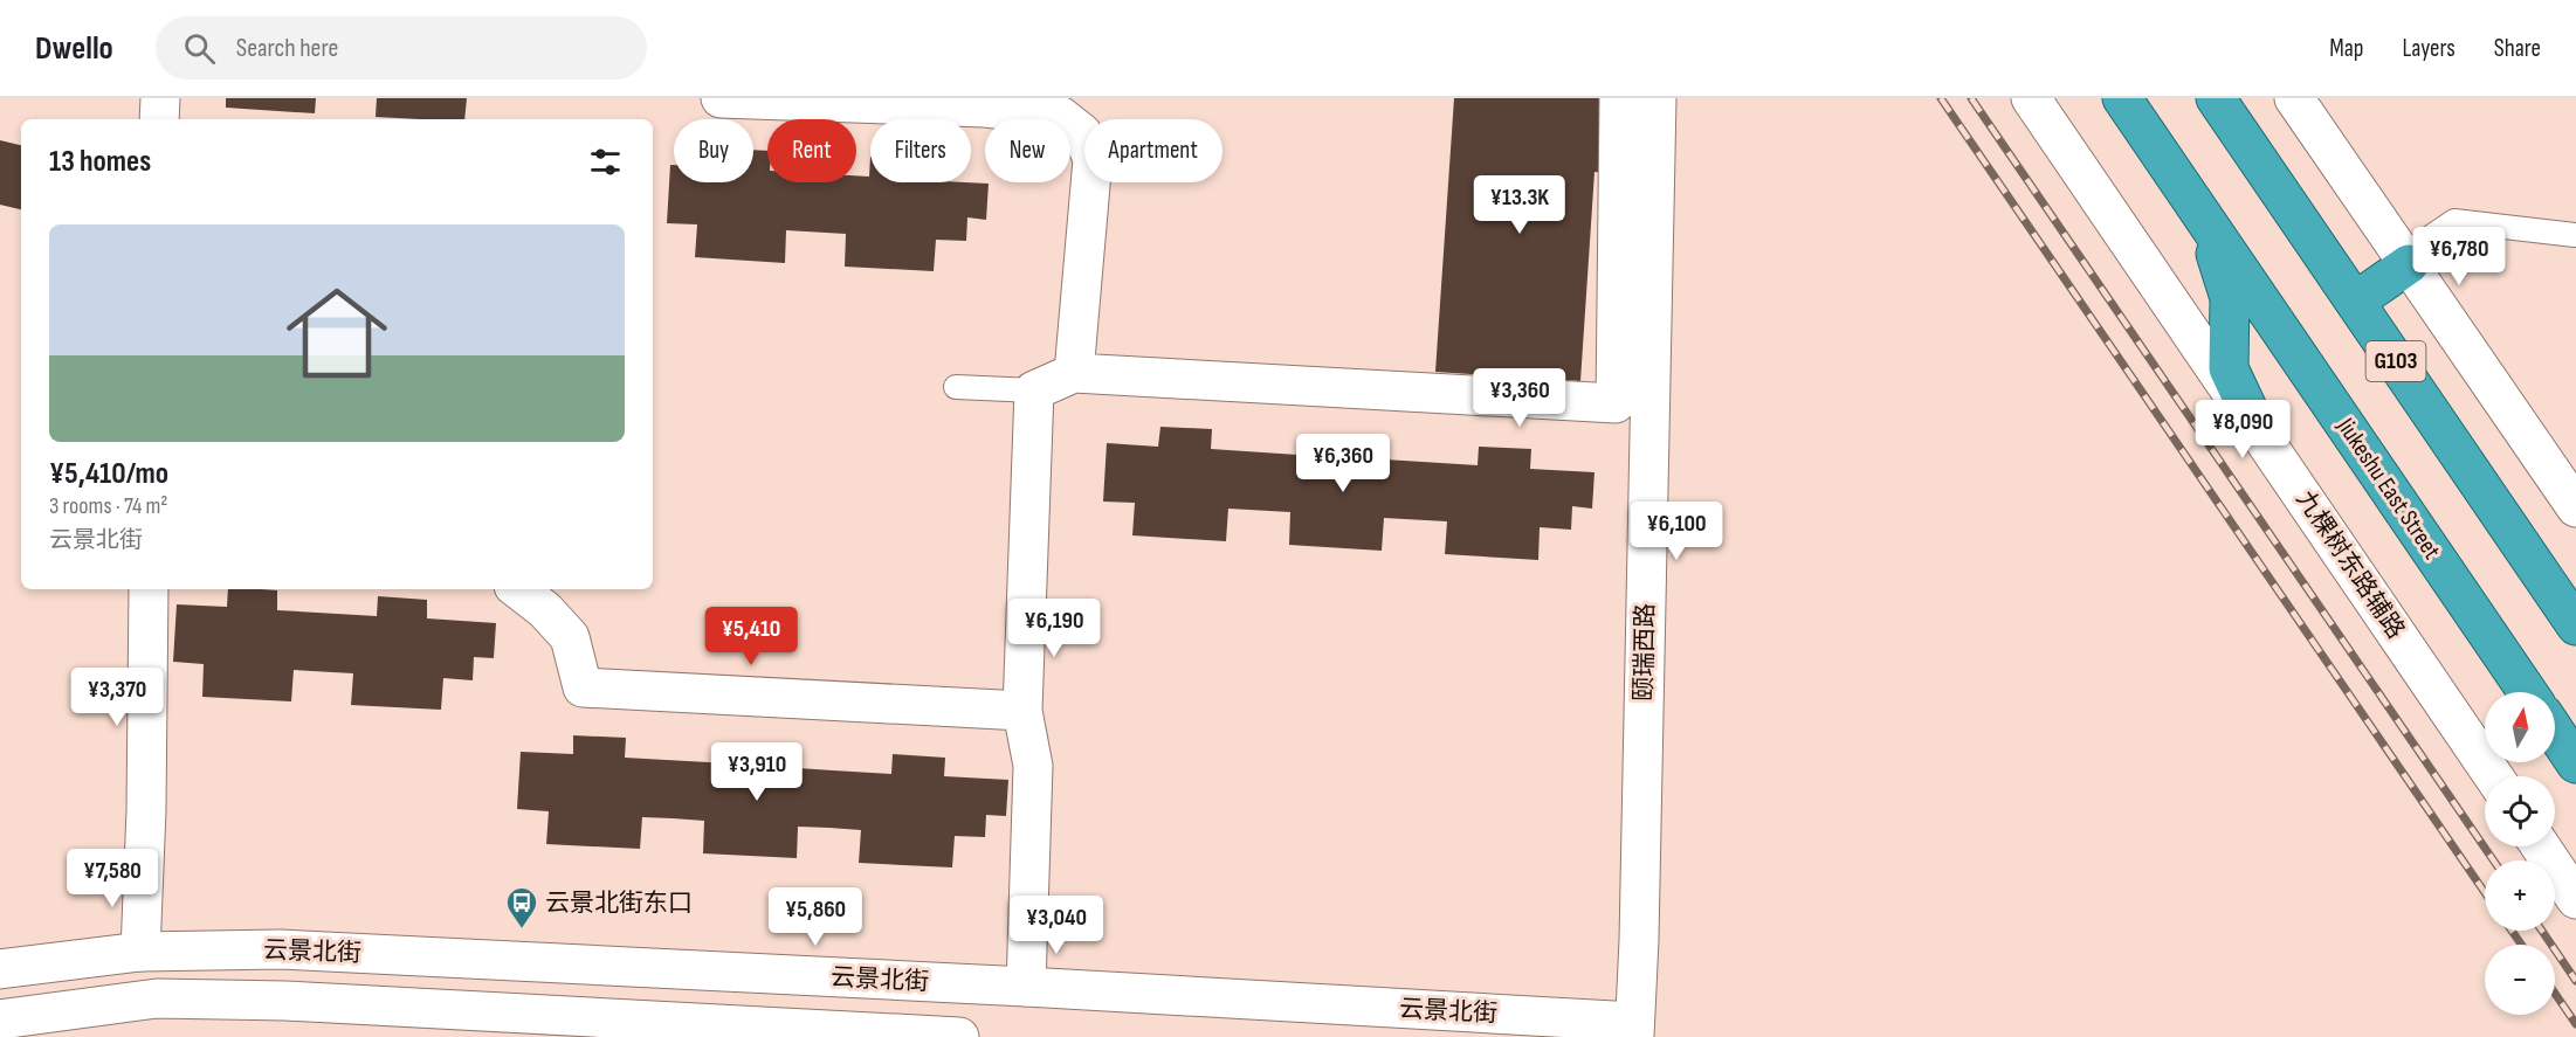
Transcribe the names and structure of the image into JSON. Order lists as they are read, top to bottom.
{
  "streets": {
    "highway": ["G103", "Jiukeshu East Street"],
    "street": ["九棵树东路辅路", "颐瑞西路", "云景北街"]
  },
  "crossings": [
    ["颐瑞西路", "云景北街"]
  ],
  "places": {
    "bus stop": ["云景北街东口"]
  },
  "north": "top",
  "page": {
    "header": "Dwello",
    "search": "Search here",
    "nav": ["Map", "Layers", "Share"],
    "chip": [
      "Buy",
      "Rent",
      "Filters",
      "New",
      "Apartment"
    ],
    "heading": "13 homes",
    "price": [
      "¥13.3K",
      "¥6,780",
      "¥3,360",
      "¥8,090",
      "¥6,360",
      "¥6,100",
      "¥6,190",
      "¥5,410",
      "¥3,370",
      "¥3,910",
      "¥7,580",
      "¥5,860",
      "¥3,040"
    ],
    "list": [
      {
        "name": "¥5,410/mo",
        "note": "3 rooms · 74 m² · 云景北街"
      }
    ],
    "map_buttons": ["+", "−"]
  }
}
